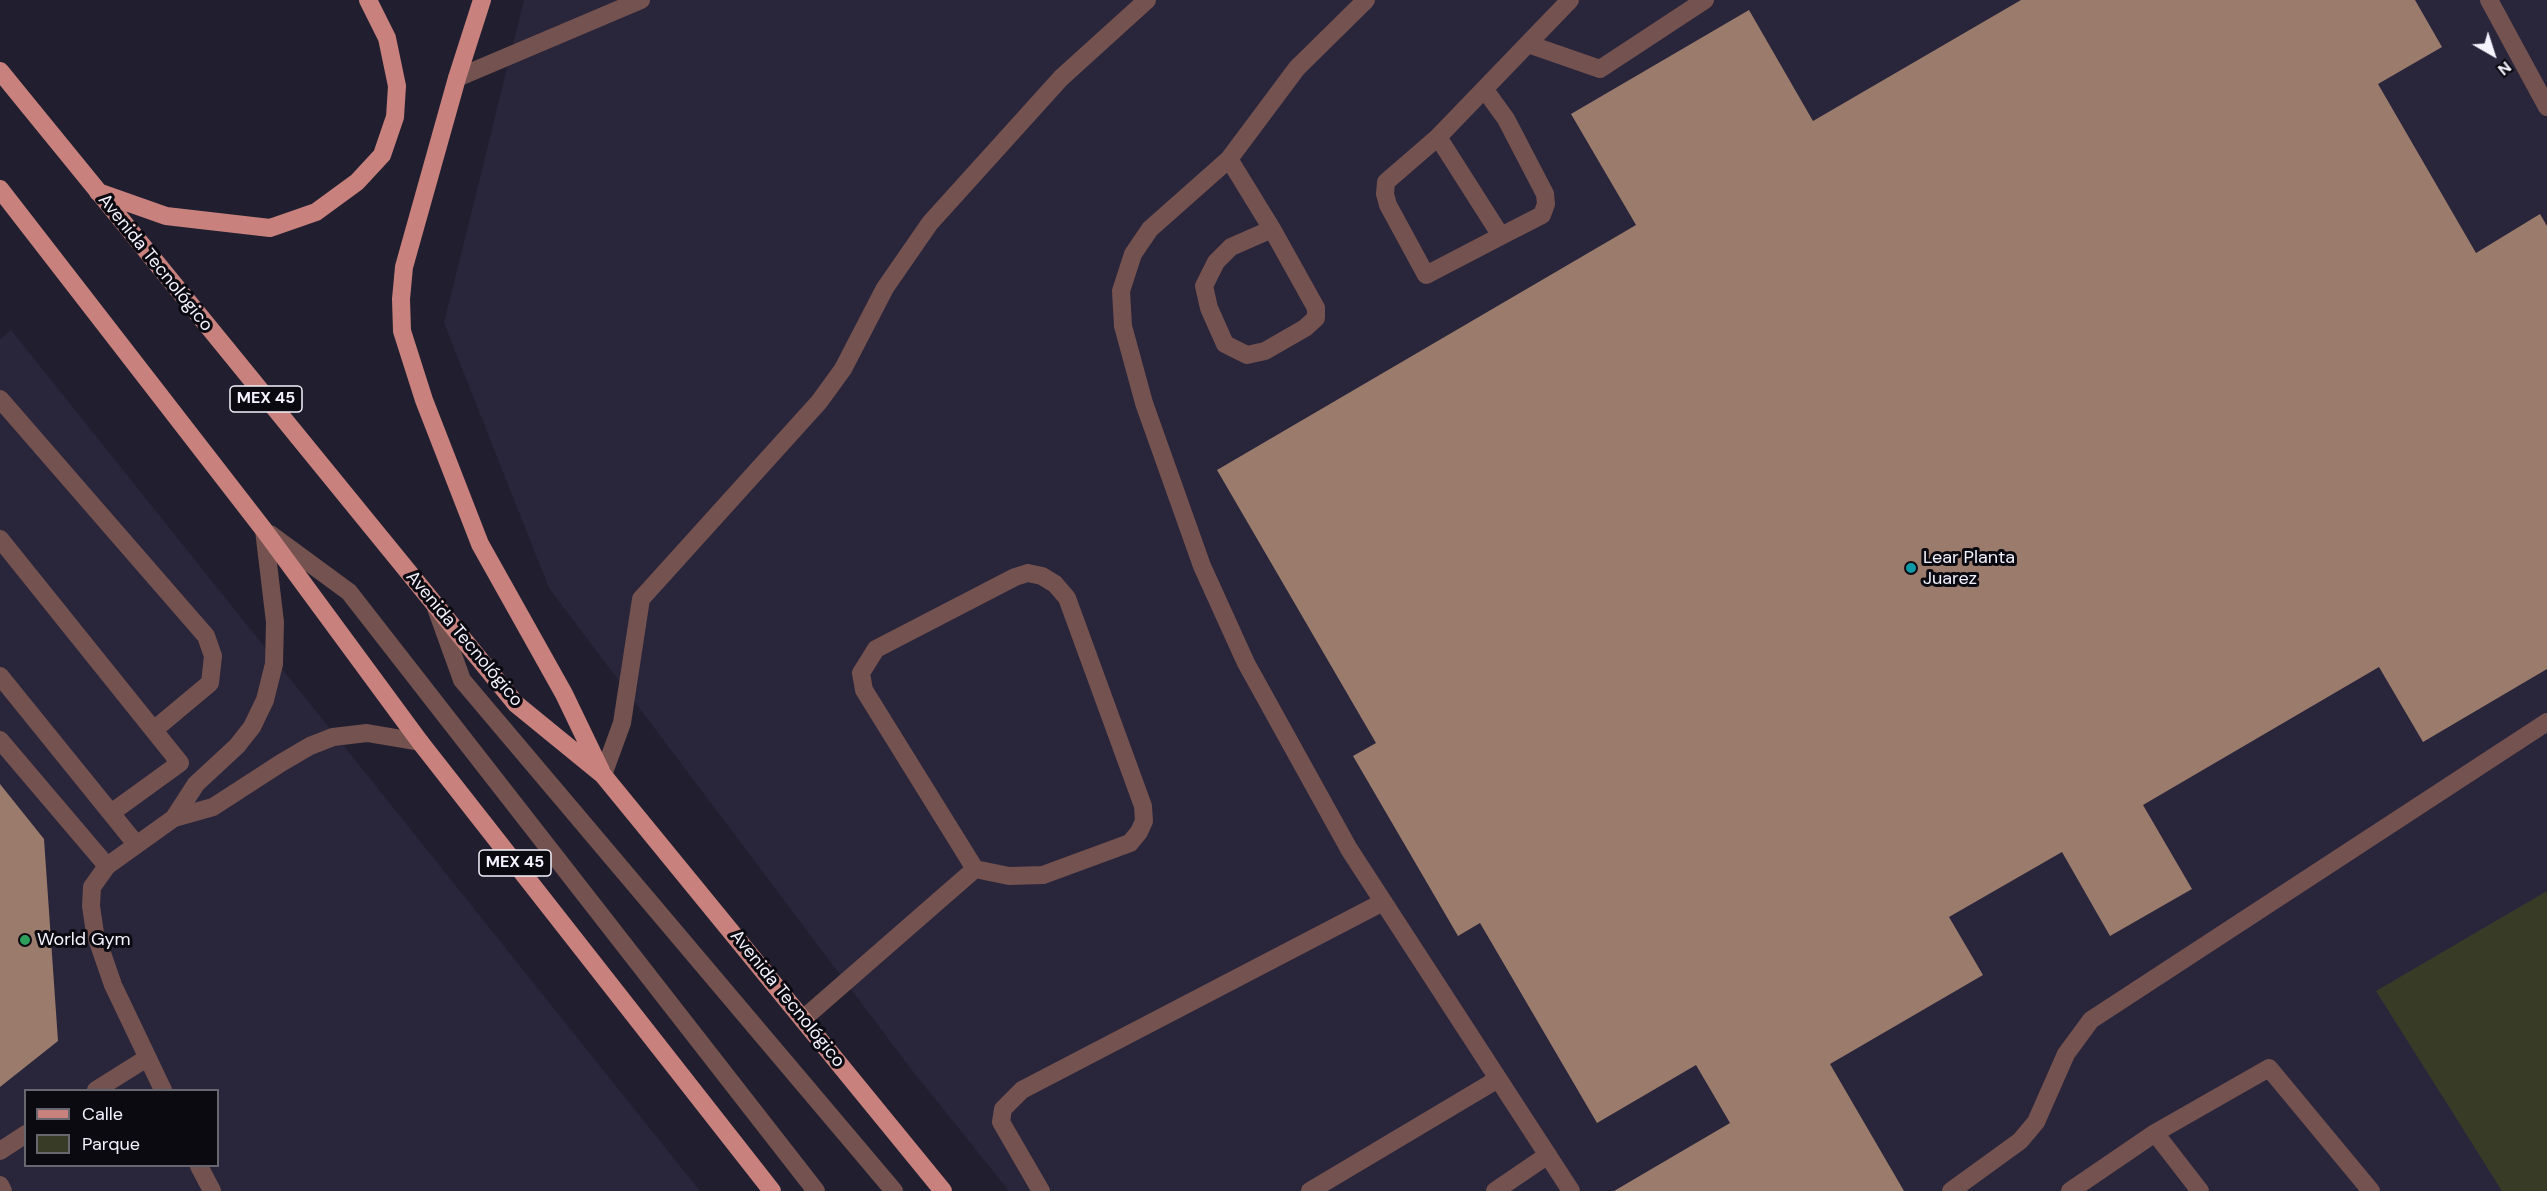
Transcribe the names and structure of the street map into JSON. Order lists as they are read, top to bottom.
{
  "streets": {
    "main road": ["Avenida Tecnológico", "MEX 45"]
  },
  "places": ["Lear Planta Juarez", "World Gym"],
  "legend": ["Calle", "Parque"],
  "north": "bottom right"
}
